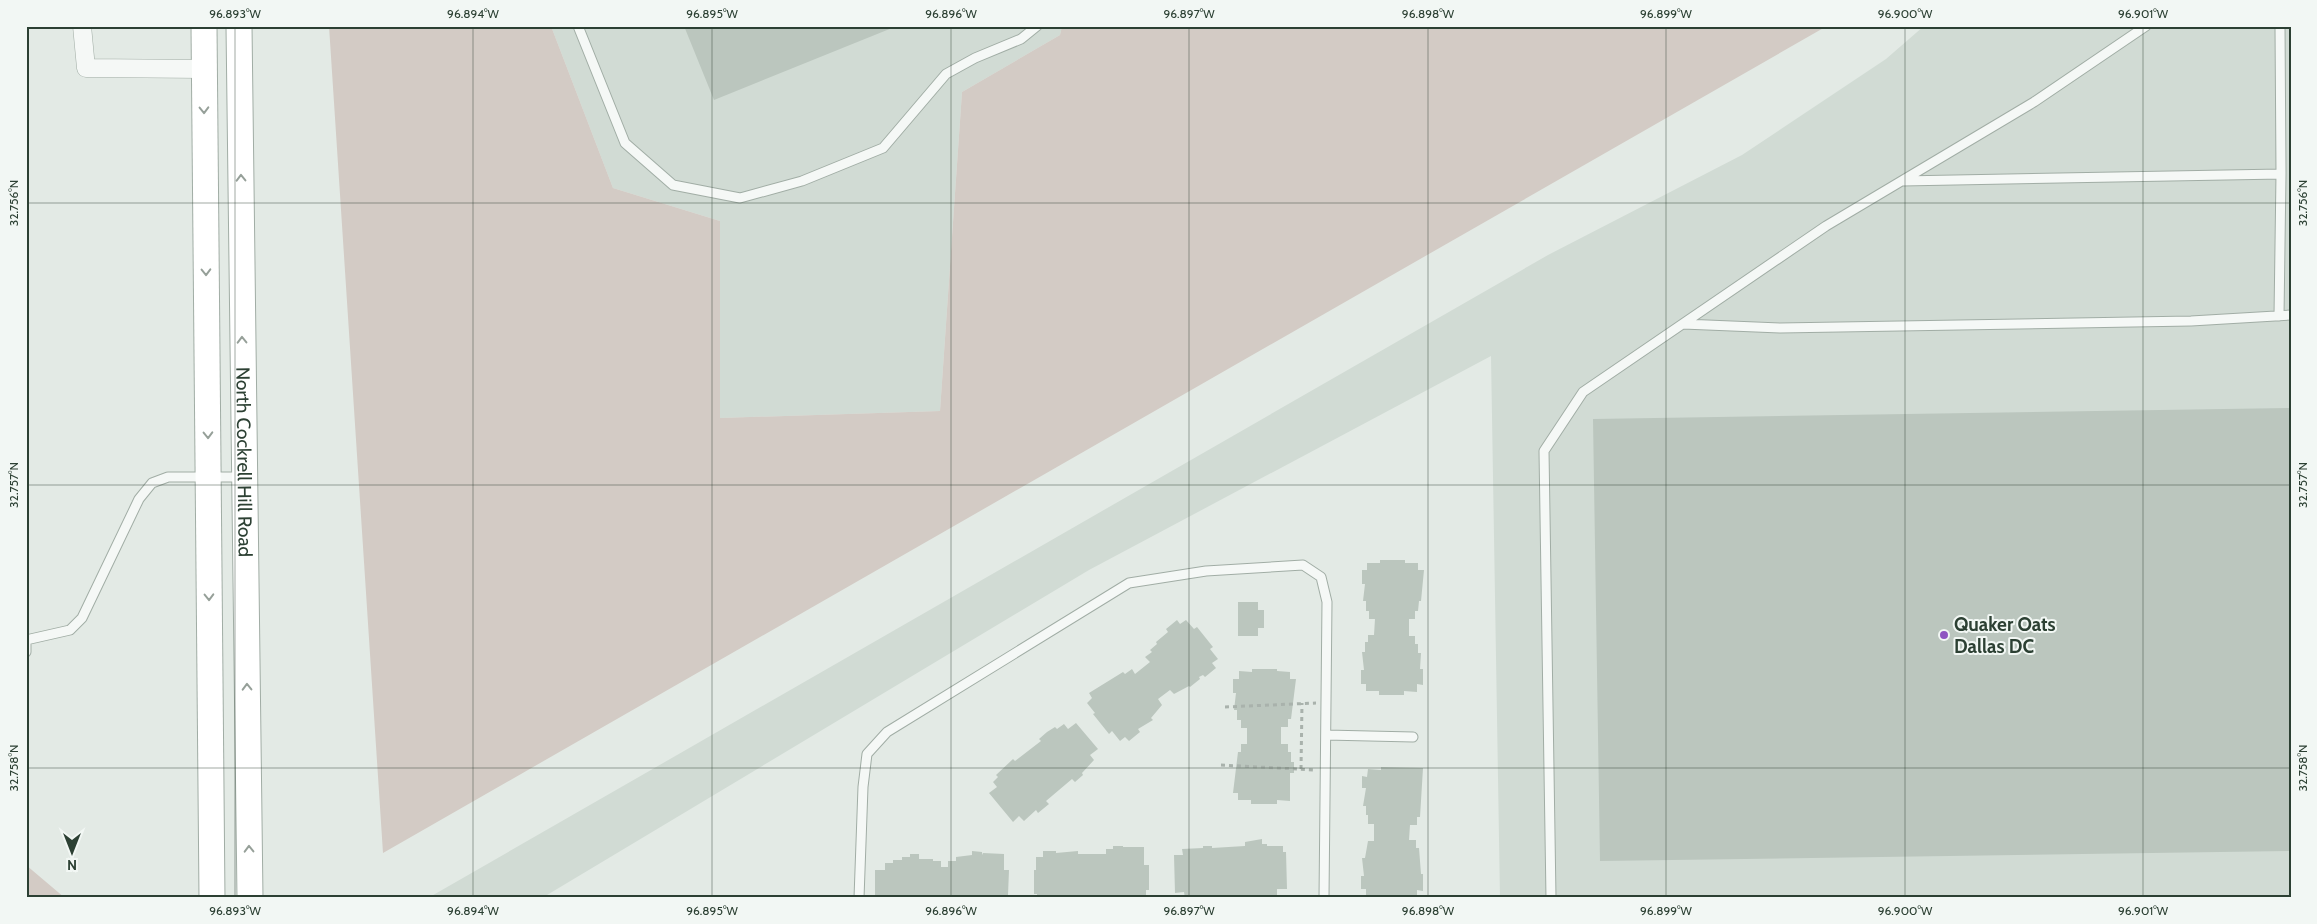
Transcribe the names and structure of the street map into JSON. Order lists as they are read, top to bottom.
{
  "streets": {
    "main road": ["North Cockrell Hill Road"]
  },
  "places": ["Quaker Oats Dallas DC"],
  "north": "bottom",
  "coordinates": [
    "96.893°W",
    "96.894°W",
    "96.895°W",
    "96.896°W",
    "96.897°W",
    "96.898°W",
    "96.899°W",
    "96.900°W",
    "96.901°W",
    "32.756°N",
    "32.757°N",
    "32.758°N"
  ]
}
